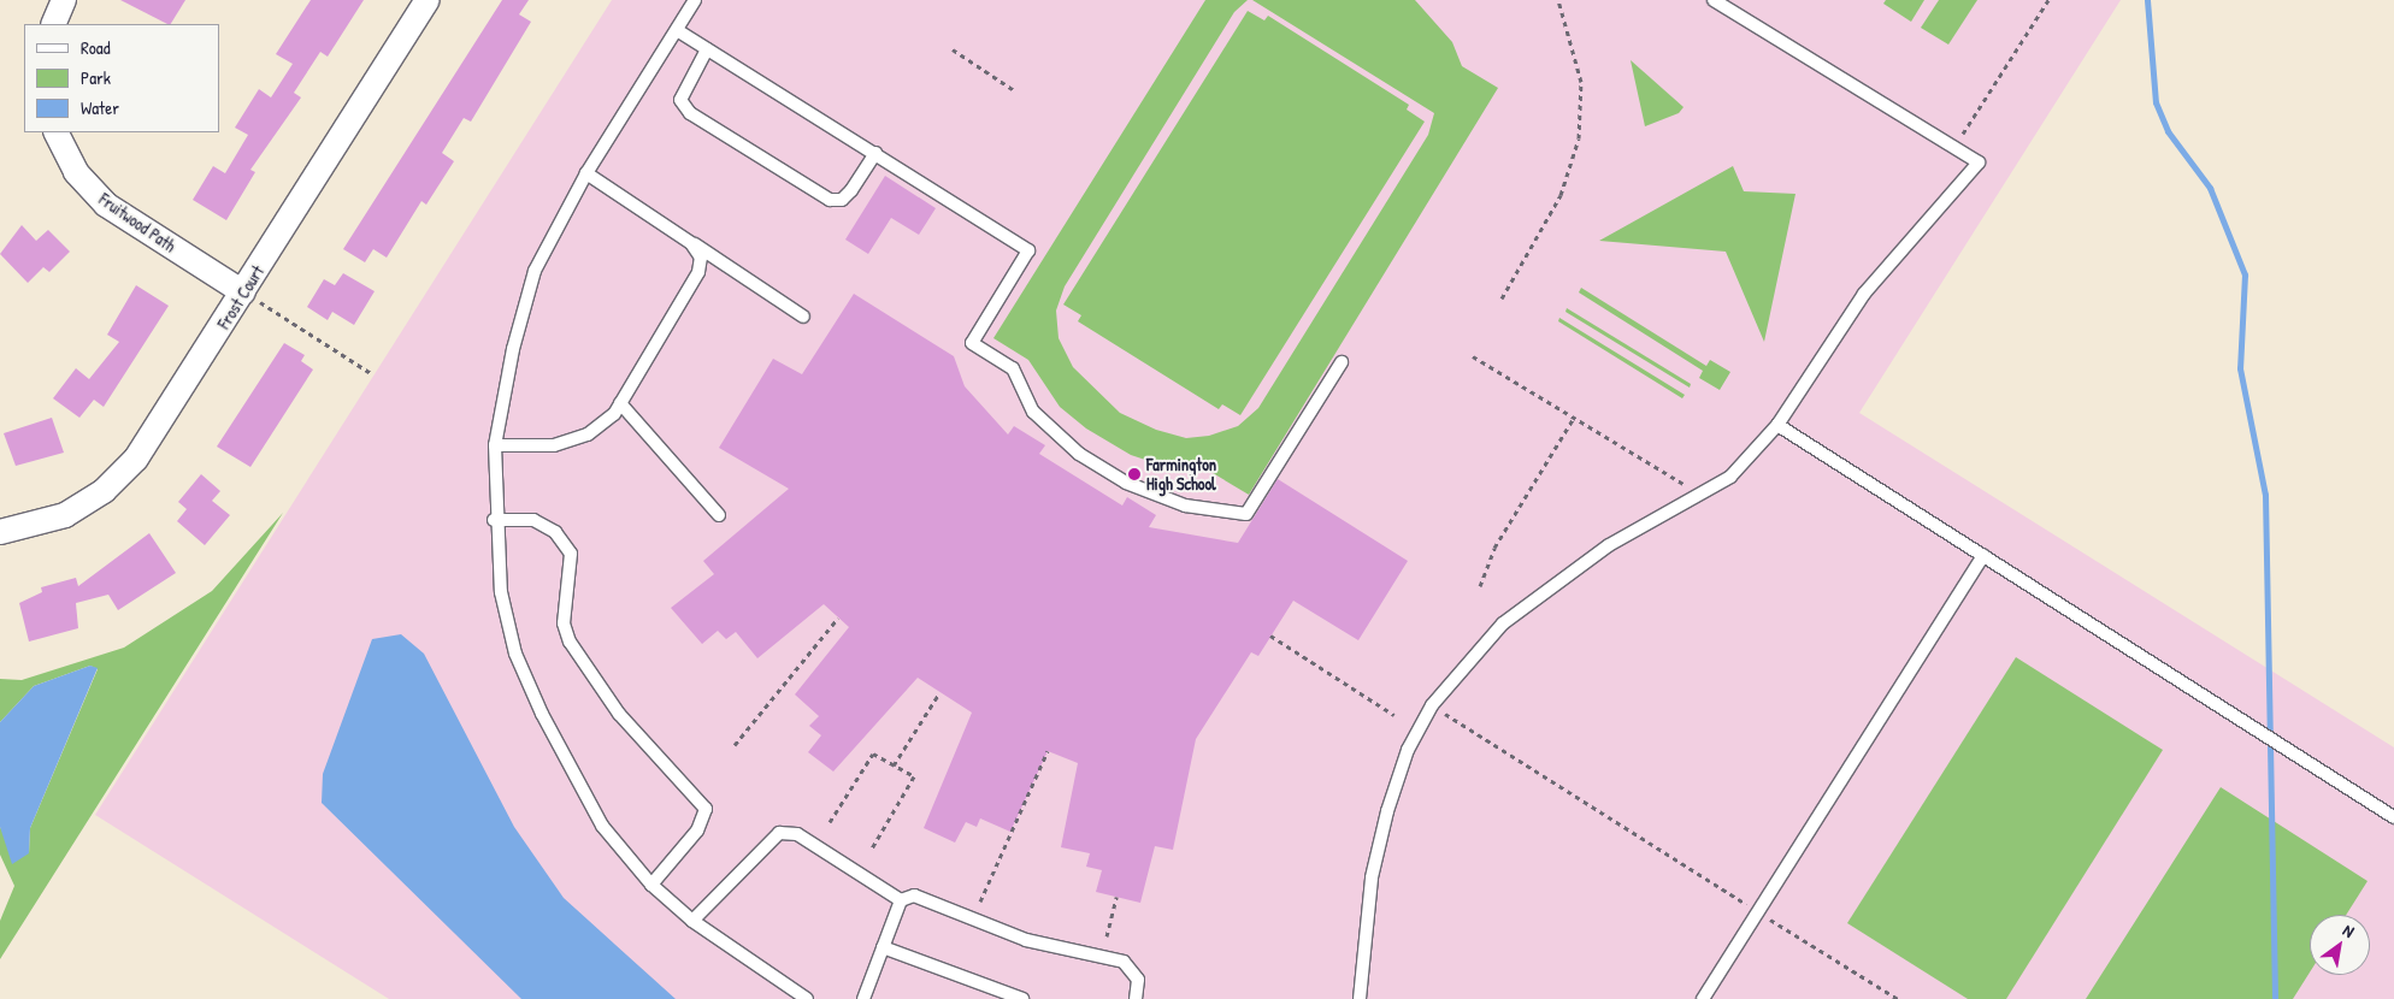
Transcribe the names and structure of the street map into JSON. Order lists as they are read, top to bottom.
{
  "streets": {
    "street": ["Fruitwood Path", "Frost Court"]
  },
  "crossings": [
    ["Fruitwood Path", "Frost Court"]
  ],
  "places": ["Farmington High School"],
  "legend": ["Road", "Park", "Water"],
  "north": "top right"
}
